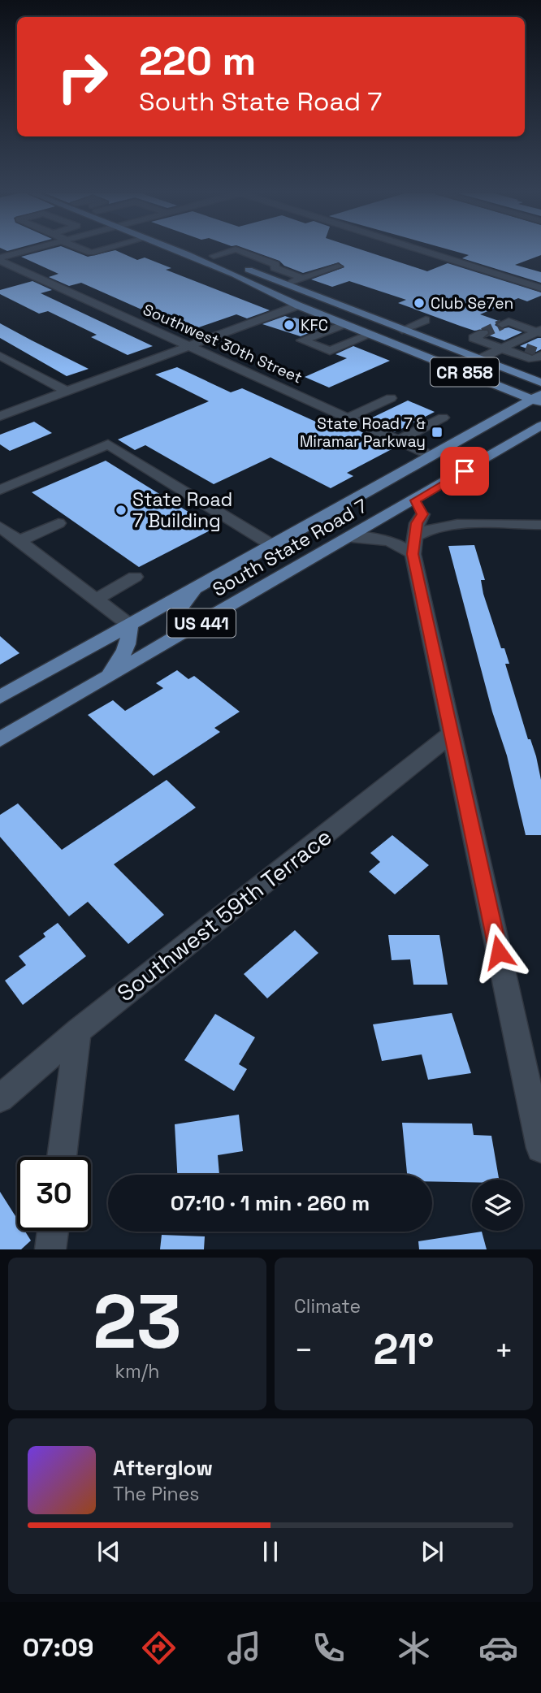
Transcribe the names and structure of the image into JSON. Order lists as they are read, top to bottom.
{
  "streets": {
    "main road": ["CR 858", "South State Road 7", "US 441"],
    "street": ["Southwest 30th Street", "Southwest 59th Terrace"]
  },
  "crossings": [
    ["Southwest 30th Street", "South State Road 7"],
    ["CR 858", "South State Road 7"]
  ],
  "places": {
    "other": ["Club Se7en", "KFC", "State Road 7 Building"],
    "transit": ["State Road 7 & Miramar Parkway"]
  },
  "page": {
    "turn": ["220 m", "South State Road 7"],
    "limit": "30",
    "trip": "07:10 · 1 min · 260 m",
    "tile": [
      ["23", "km/h"],
      "Climate"
    ],
    "heat": ["−", "21°", "+"],
    "song": ["Afterglow", "The Pines"],
    "tabs": "07:09"
  }
}
